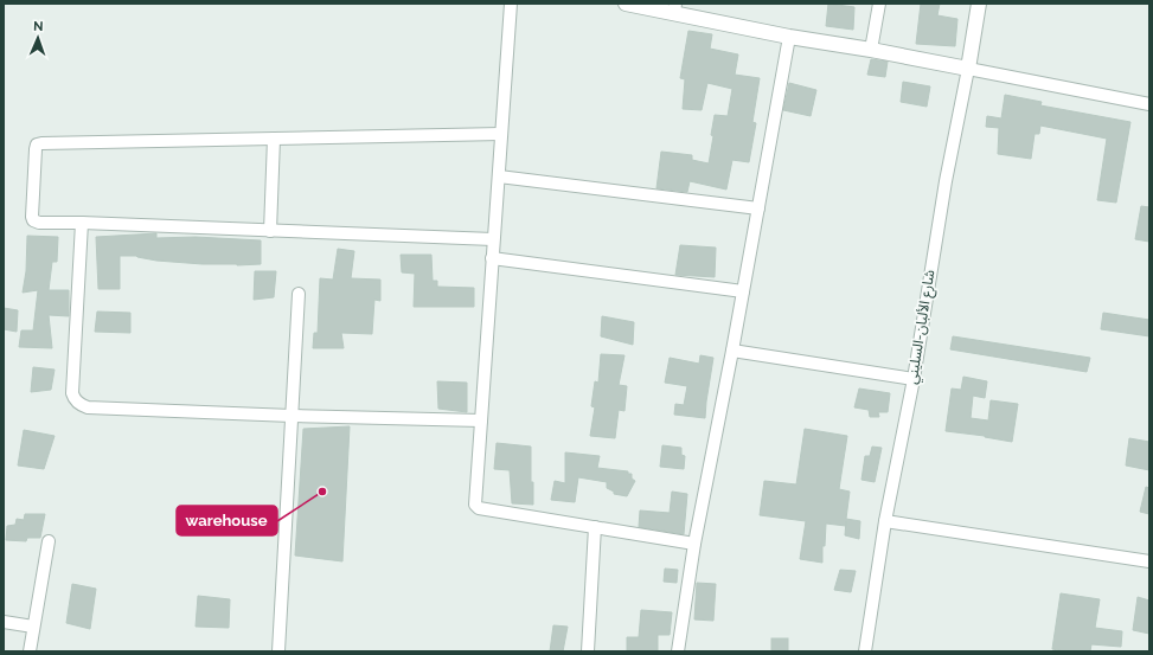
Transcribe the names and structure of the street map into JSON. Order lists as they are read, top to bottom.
{
  "streets": {
    "street": ["شارع الألبان-السليني"]
  },
  "places": ["warehouse"],
  "north": "top"
}
